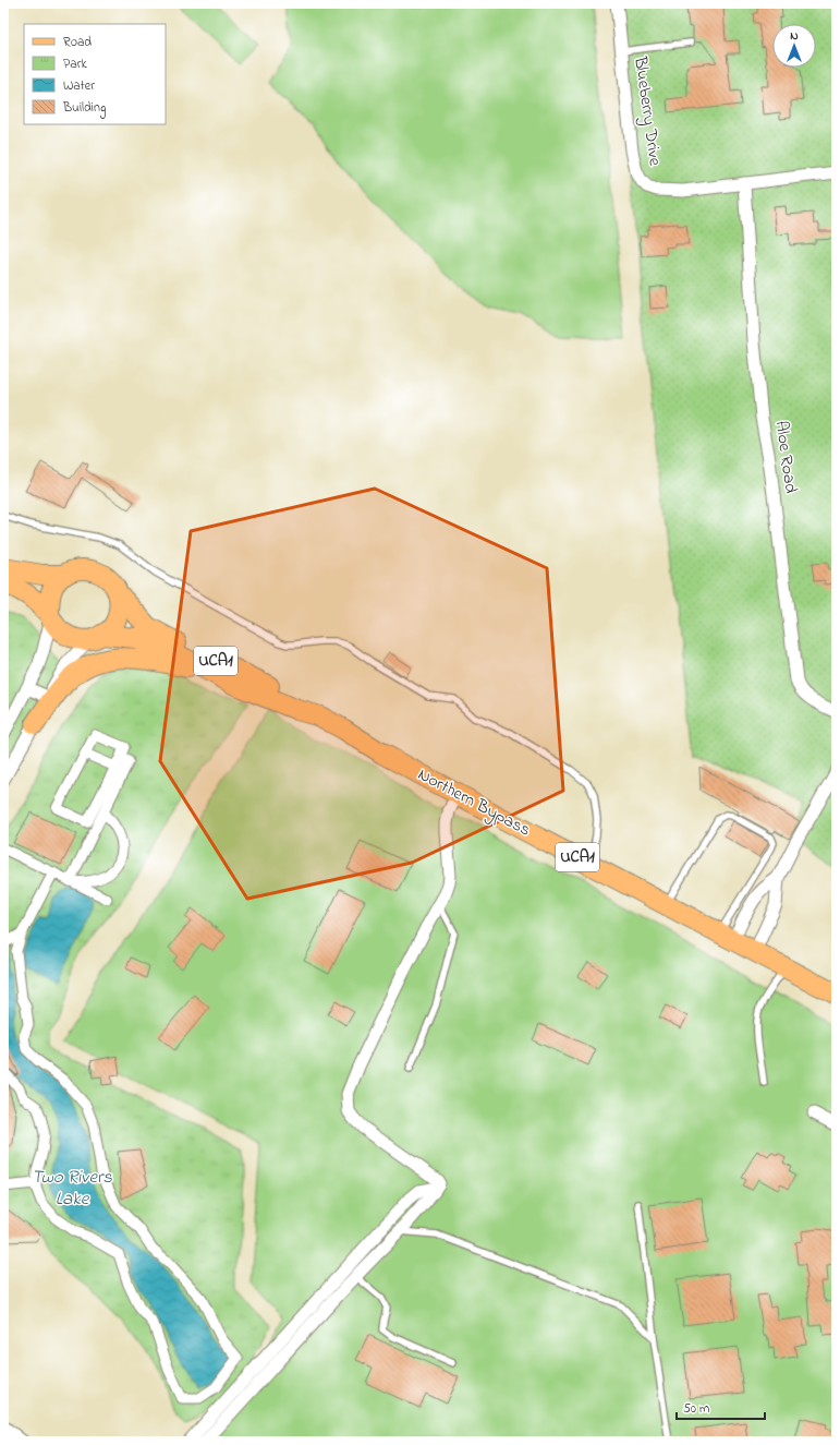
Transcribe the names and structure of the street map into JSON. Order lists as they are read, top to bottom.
{
  "streets": {
    "main road": ["UCA1", "Northern Bypass"],
    "street": ["Blueberry Drive", "Aloe Road"]
  },
  "crossings": [
    ["Blueberry Drive", "Aloe Road"],
    ["UCA1", "Northern Bypass"]
  ],
  "water": ["Two Rivers Lake"],
  "legend": [
    "Road",
    "Park",
    "Water",
    "Building"
  ],
  "scale_bar": "50 m",
  "north": "top"
}
